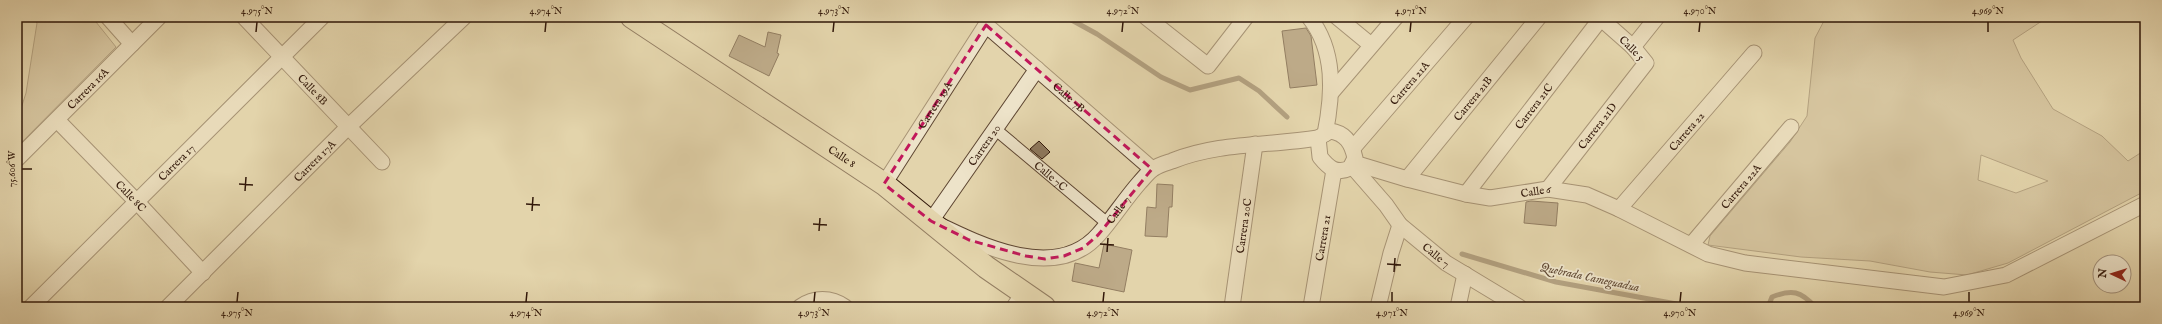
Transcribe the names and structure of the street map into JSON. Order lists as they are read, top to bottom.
{
  "streets": {
    "main road": ["Calle 8"],
    "street": [
      "Calle 5",
      "Carrera 21A",
      "Carrera 16A",
      "Calle 8B",
      "Calle 7B",
      "Carrera 21B",
      "Carrera 19A",
      "Carrera 21C",
      "Carrera 21D",
      "Carrera 22",
      "Carrera 20",
      "Carrera 17A",
      "Carrera 17",
      "Calle 7C",
      "Carrera 22A",
      "Calle 6",
      "Calle 8C",
      "Calle 7",
      "Carrera 20C",
      "Carrera 21"
    ]
  },
  "crossings": [
    ["Calle 5", "Carrera 21C"],
    ["Calle 5", "Carrera 21D"],
    ["Carrera 21A", "Calle 6"],
    ["Carrera 21A", "Calle 7"],
    ["Carrera 21A", "Carrera 21"],
    ["Carrera 16A", "Calle 8C"],
    ["Calle 8B", "Carrera 17A"],
    ["Calle 8B", "Carrera 17"],
    ["Calle 7B", "Carrera 19A"],
    ["Calle 7B", "Carrera 20"],
    ["Calle 7B", "Calle 7"],
    ["Carrera 21B", "Calle 6"],
    ["Carrera 19A", "Calle 8"],
    ["Carrera 21C", "Calle 6"],
    ["Carrera 21D", "Calle 6"],
    ["Carrera 22", "Calle 6"],
    ["Carrera 20", "Calle 8"],
    ["Carrera 20", "Calle 7C"],
    ["Carrera 20", "Calle 7"],
    ["Calle 8", "Calle 7"],
    ["Carrera 17A", "Calle 8C"],
    ["Carrera 17", "Calle 8C"],
    ["Calle 7C", "Calle 7"],
    ["Carrera 22A", "Calle 6"],
    ["Calle 6", "Calle 7"],
    ["Calle 6", "Carrera 21"],
    ["Calle 7", "Carrera 20C"],
    ["Calle 7", "Carrera 21"]
  ],
  "water": ["Quebrada Cameguadua"],
  "north": "left",
  "coordinates": [
    "4.975°N",
    "4.974°N",
    "4.973°N",
    "4.972°N",
    "4.971°N",
    "4.970°N",
    "4.969°N",
    "75.606°W"
  ]
}
